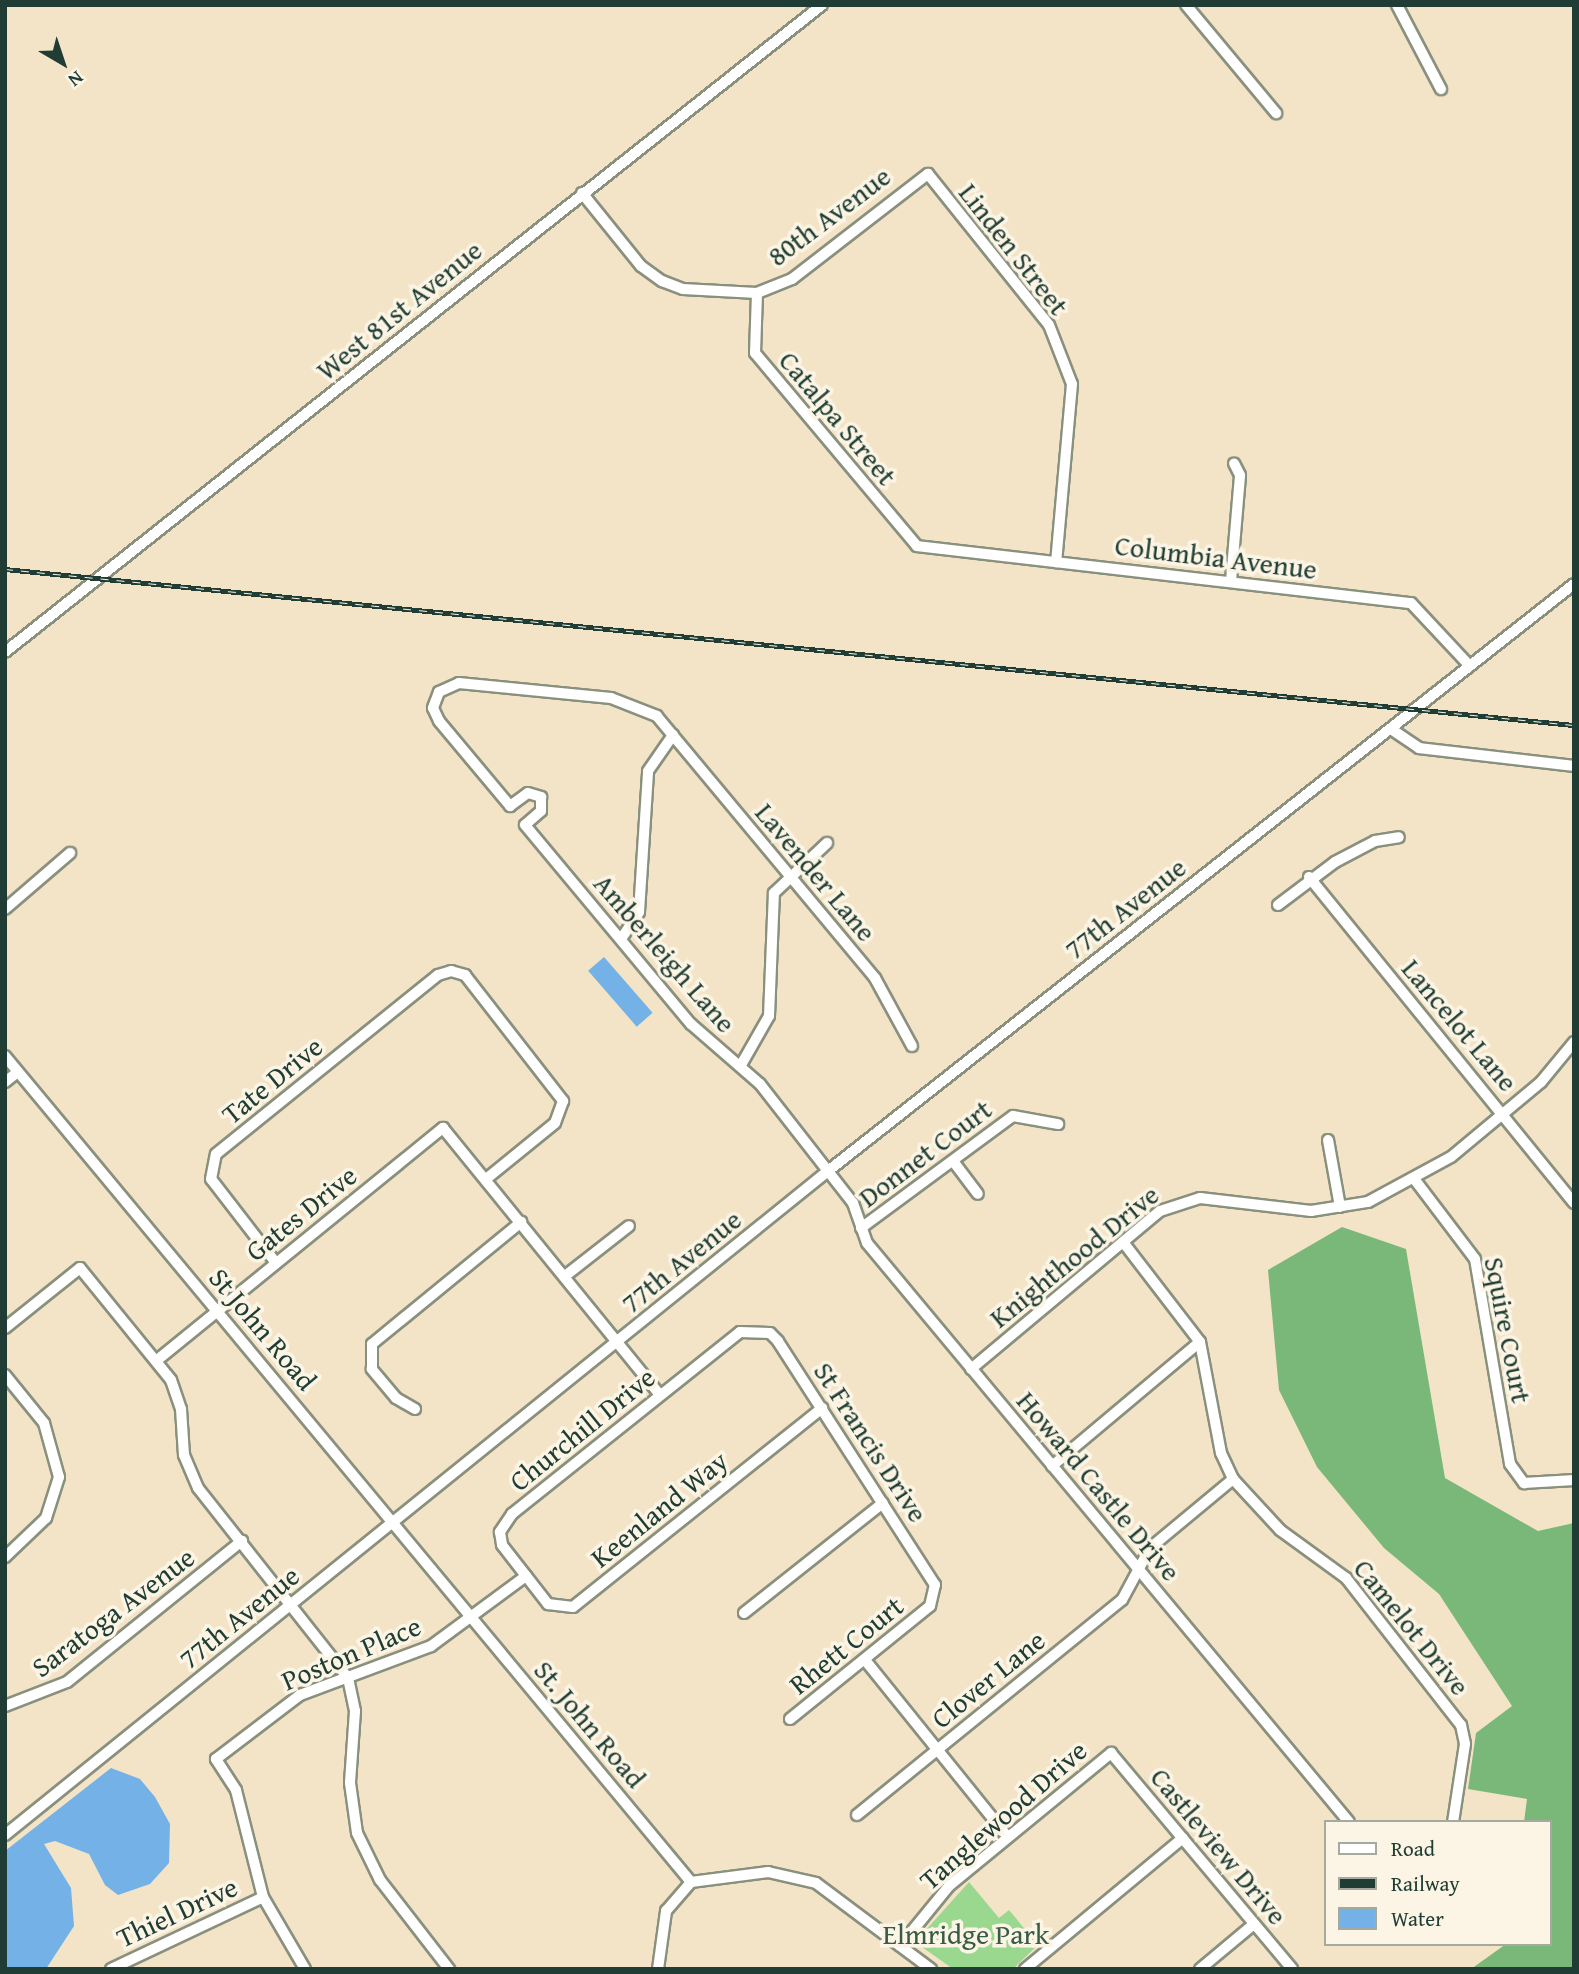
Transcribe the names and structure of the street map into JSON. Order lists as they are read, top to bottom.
{
  "streets": {
    "street": [
      "80th Avenue",
      "Linden Street",
      "West 81st Avenue",
      "Catalpa Street",
      "Columbia Avenue",
      "Lavender Lane",
      "77th Avenue",
      "Amberleigh Lane",
      "Lancelot Lane",
      "Tate Drive",
      "Donnet Court",
      "Gates Drive",
      "Knighthood Drive",
      "St John Road",
      "Squire Court",
      "Churchill Drive",
      "St Francis Drive",
      "Howard Castle Drive",
      "Keenland Way",
      "Saratoga Avenue",
      "Camelot Drive",
      "Rhett Court",
      "Poston Place",
      "Clover Lane",
      "St. John Road",
      "Tanglewood Drive",
      "Castleview Drive",
      "Thiel Drive"
    ]
  },
  "crossings": [
    ["80th Avenue", "Linden Street"],
    ["80th Avenue", "Catalpa Street"],
    ["Linden Street", "Columbia Avenue"],
    ["Catalpa Street", "Columbia Avenue"],
    ["Columbia Avenue", "77th Avenue"],
    ["Lavender Lane", "Amberleigh Lane"],
    ["77th Avenue", "Amberleigh Lane"],
    ["77th Avenue", "St John Road"],
    ["77th Avenue", "Howard Castle Drive"],
    ["Amberleigh Lane", "Howard Castle Drive"],
    ["Lancelot Lane", "Knighthood Drive"],
    ["Tate Drive", "Gates Drive"],
    ["Donnet Court", "Howard Castle Drive"],
    ["Gates Drive", "St John Road"],
    ["Knighthood Drive", "Squire Court"],
    ["Knighthood Drive", "Howard Castle Drive"],
    ["Knighthood Drive", "Camelot Drive"],
    ["St John Road", "Poston Place"],
    ["St John Road", "St. John Road"],
    ["Churchill Drive", "St Francis Drive"],
    ["Churchill Drive", "Keenland Way"],
    ["Churchill Drive", "Poston Place"],
    ["St Francis Drive", "Keenland Way"],
    ["St Francis Drive", "Rhett Court"],
    ["Howard Castle Drive", "Clover Lane"],
    ["Keenland Way", "Poston Place"],
    ["Camelot Drive", "Clover Lane"],
    ["Poston Place", "St. John Road"],
    ["Poston Place", "Thiel Drive"],
    ["Tanglewood Drive", "Castleview Drive"]
  ],
  "parks": ["Elmridge Park"],
  "legend": ["Road", "Railway", "Water"],
  "north": "bottom right"
}
